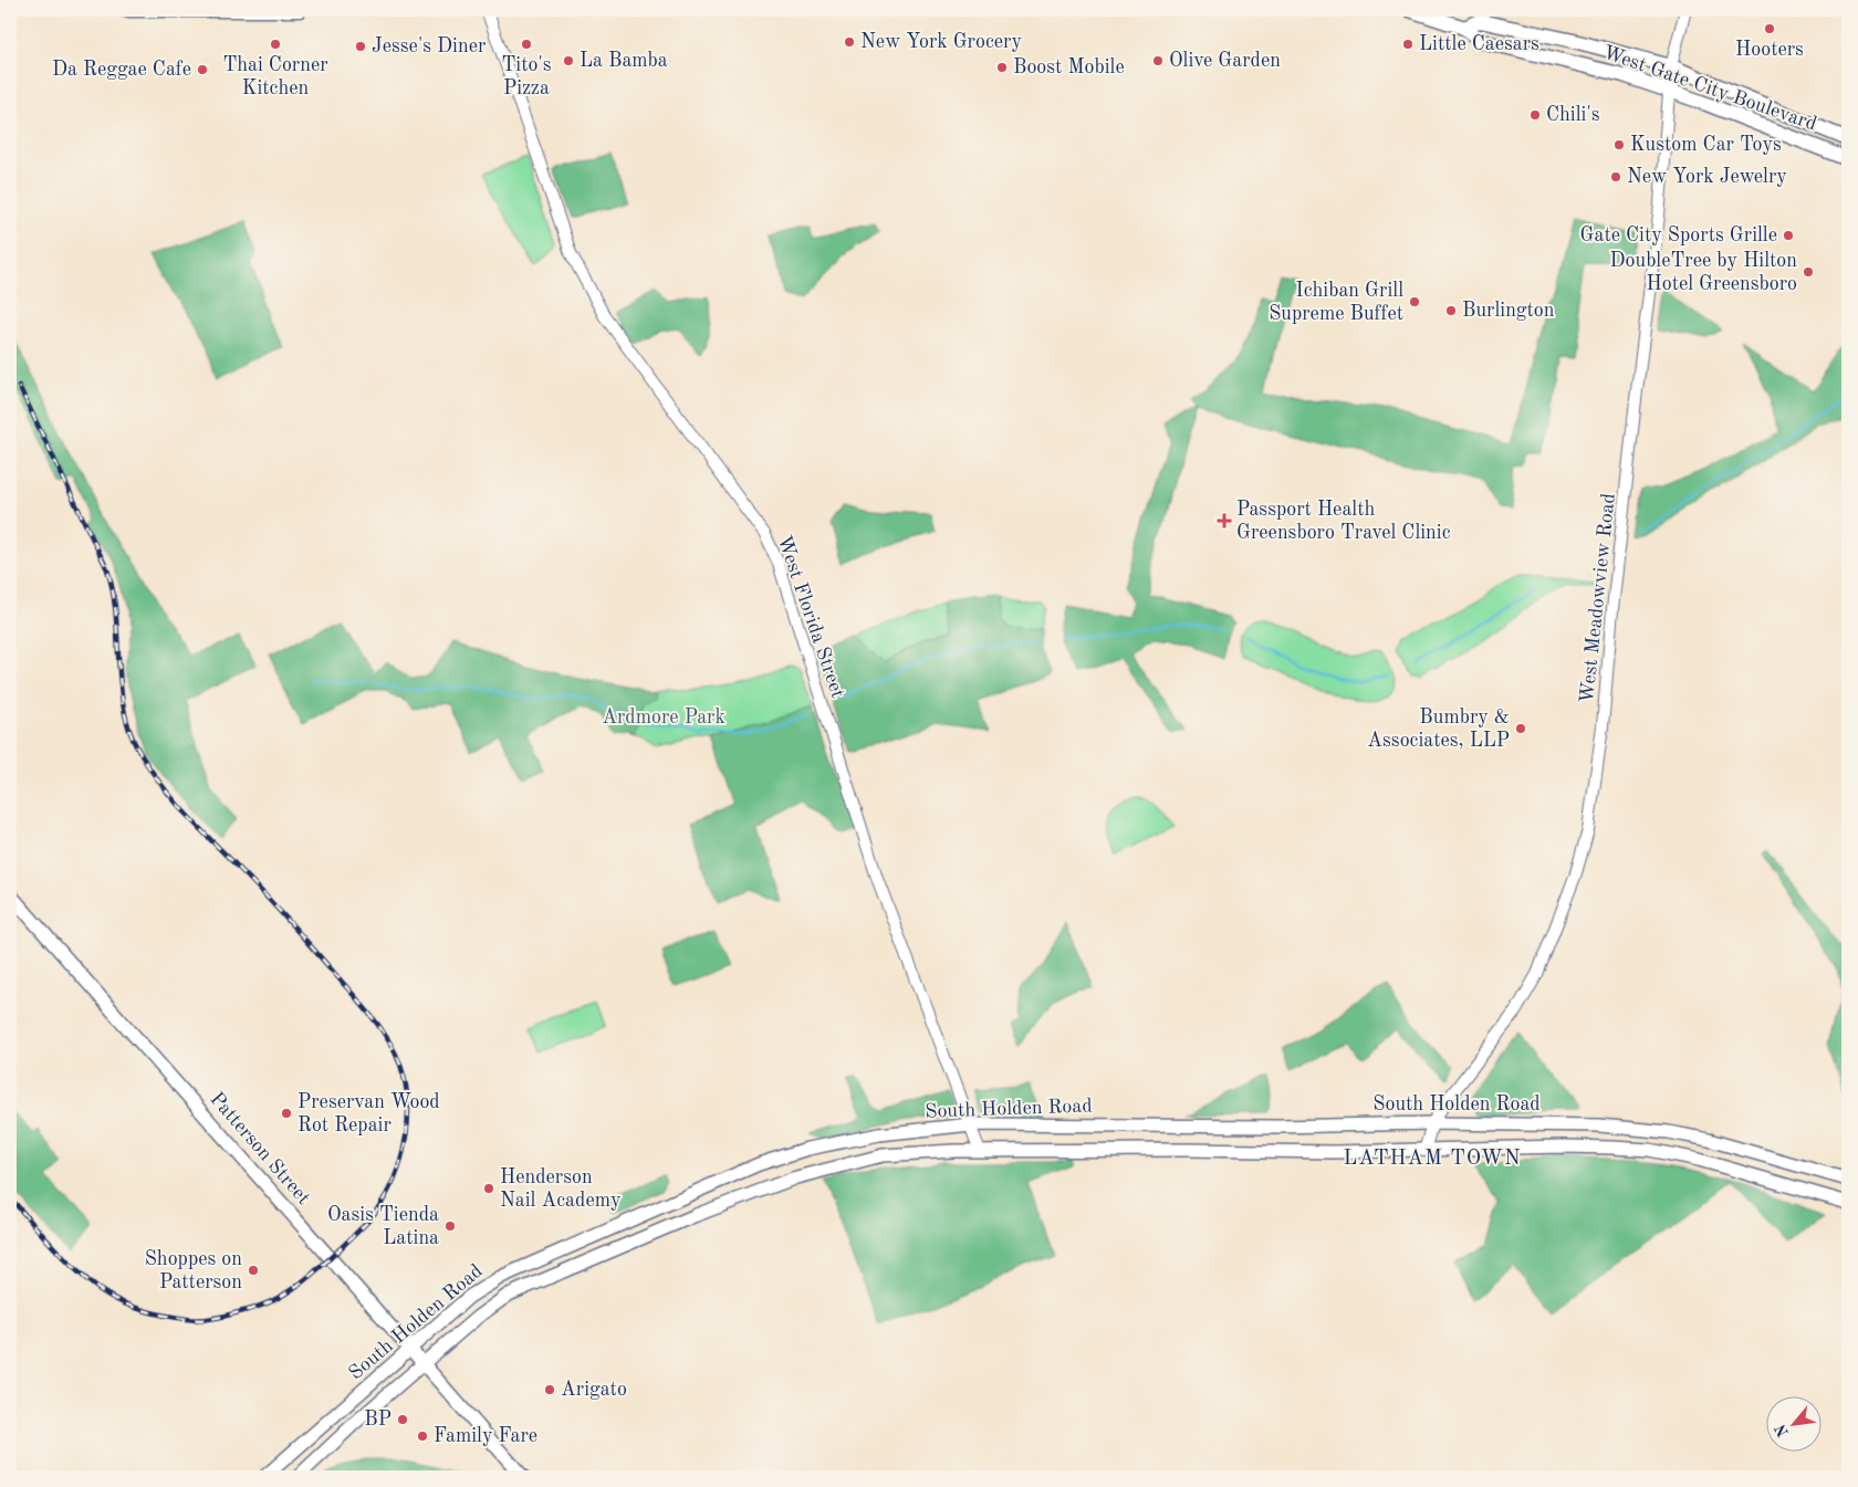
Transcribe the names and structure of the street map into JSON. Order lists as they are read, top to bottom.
{
  "streets": {
    "main road": ["West Gate City Boulevard", "South Holden Road", "Patterson Street"],
    "street": ["West Meadowview Road", "West Florida Street"]
  },
  "crossings": [
    ["West Gate City Boulevard", "West Meadowview Road"],
    ["West Meadowview Road", "South Holden Road"],
    ["West Florida Street", "South Holden Road"],
    ["South Holden Road", "Patterson Street"]
  ],
  "districts": ["LATHAM TOWN"],
  "parks": ["Ardmore Park"],
  "places": {
    "other": [
      "Hooters",
      "New York Grocery",
      "Thai Corner Kitchen",
      "Tito's Pizza",
      "Little Caesars",
      "Jesse's Diner",
      "La Bamba",
      "Olive Garden",
      "Boost Mobile",
      "Da Reggae Cafe",
      "Chili's",
      "Kustom Car Toys",
      "New York Jewelry",
      "Gate City Sports Grille",
      "DoubleTree by Hilton Hotel Greensboro",
      "Ichiban Grill Supreme Buffet",
      "Burlington",
      "Bumbry & Associates, LLP",
      "Preservan Wood Rot Repair",
      "Henderson Nail Academy",
      "Oasis Tienda Latina",
      "Shoppes on Patterson",
      "Arigato",
      "BP",
      "Family Fare"
    ],
    "health": ["Passport Health Greensboro Travel Clinic"]
  },
  "north": "bottom left"
}
